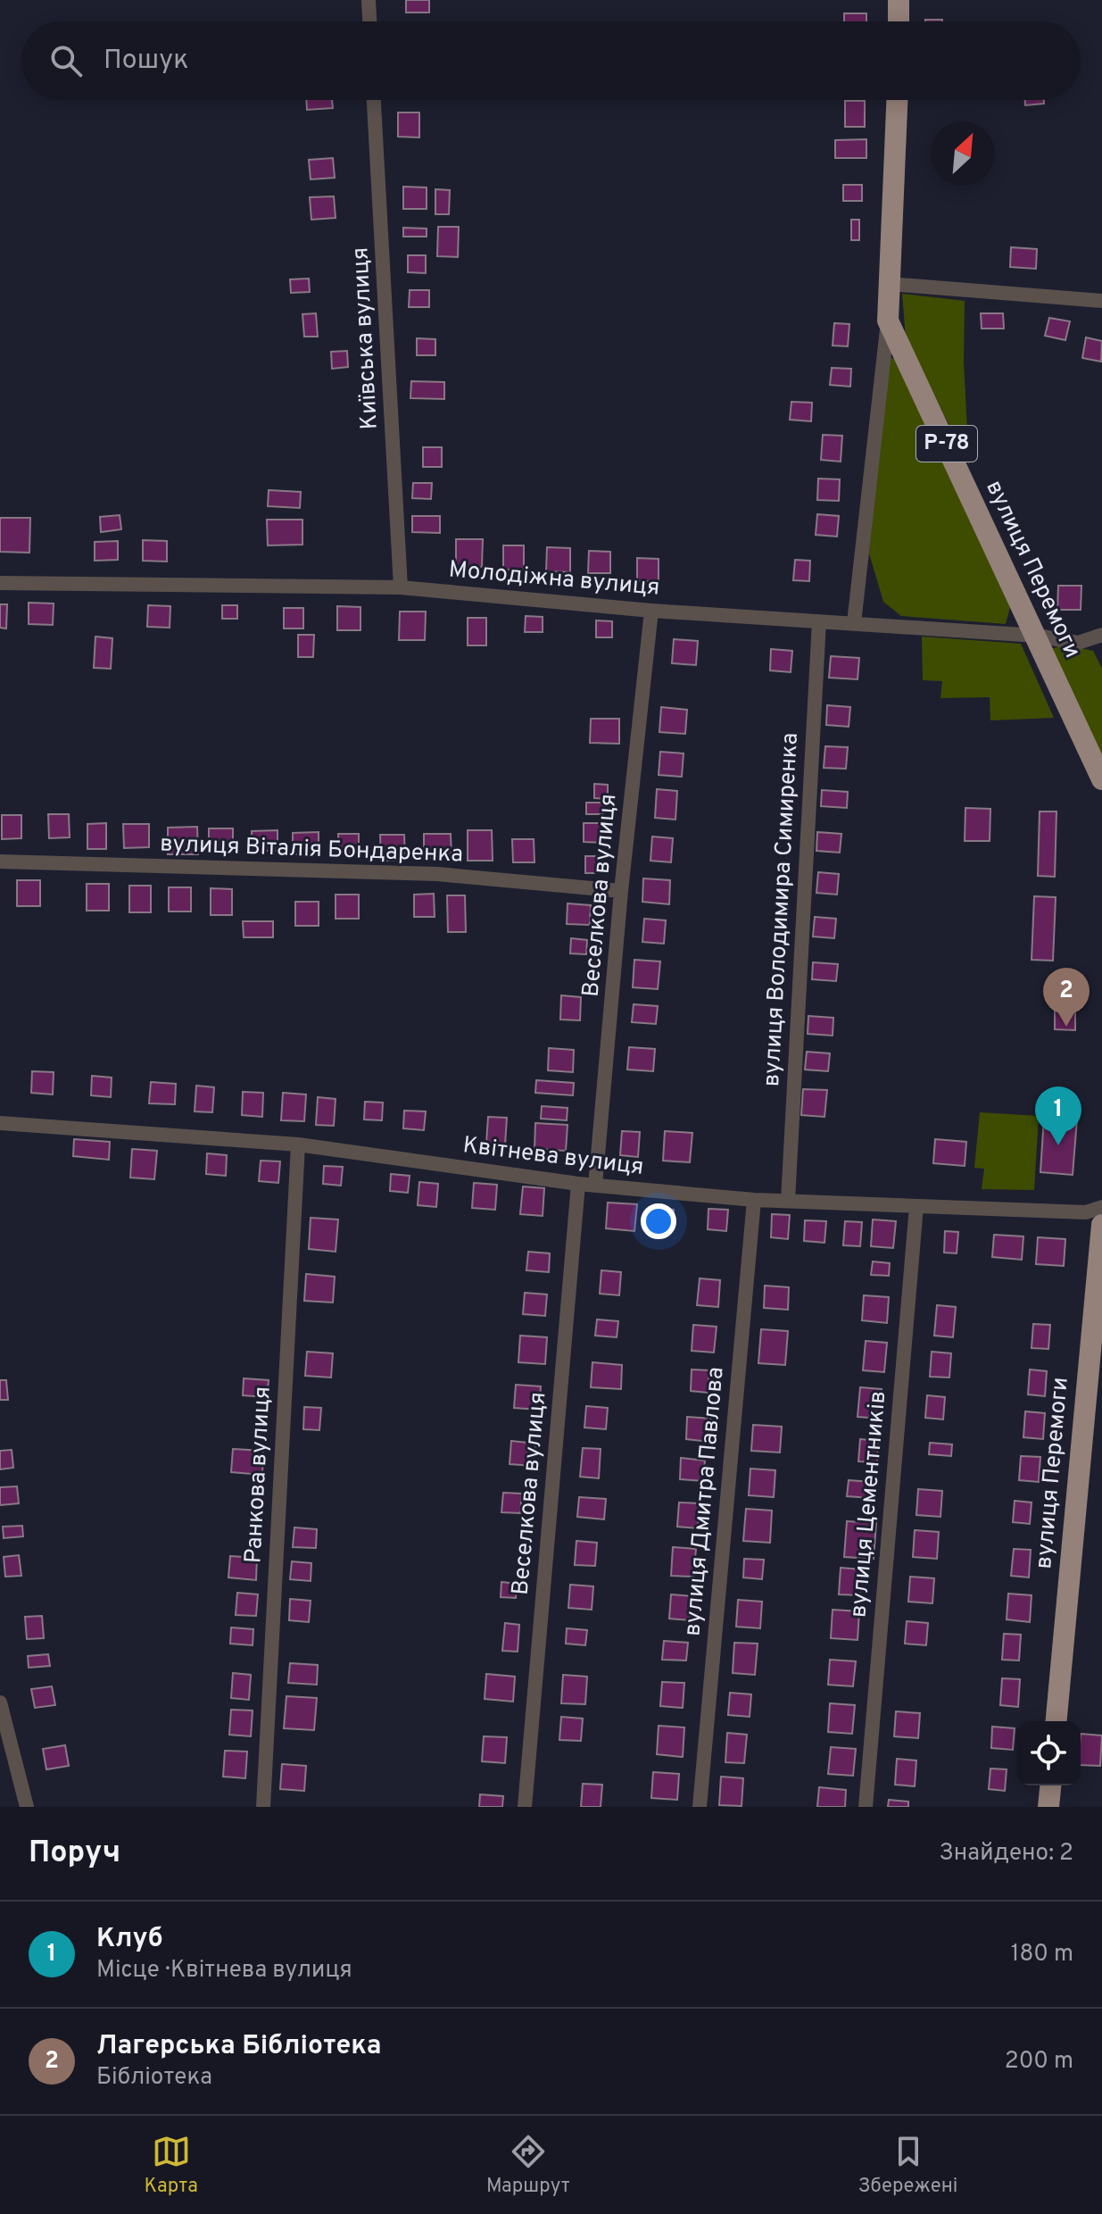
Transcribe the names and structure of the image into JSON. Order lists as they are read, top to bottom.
{
  "streets": {
    "main road": ["Р-78", "вулиця Перемоги"],
    "street": [
      "Київська вулиця",
      "Молодіжна вулиця",
      "вулиця Віталія Бондаренка",
      "Веселкова вулиця",
      "вулиця Володимира Симиренка",
      "Квітнева вулиця",
      "Ранкова вулиця",
      "вулиця Дмитра Павлова",
      "вулиця Цементників"
    ]
  },
  "crossings": [
    ["Київська вулиця", "Молодіжна вулиця"],
    ["вулиця Перемоги", "Молодіжна вулиця"],
    ["Молодіжна вулиця", "Веселкова вулиця"],
    ["Молодіжна вулиця", "вулиця Володимира Симиренка"],
    ["вулиця Віталія Бондаренка", "Веселкова вулиця"],
    ["Веселкова вулиця", "Квітнева вулиця"],
    ["вулиця Володимира Симиренка", "Квітнева вулиця"],
    ["Квітнева вулиця", "Ранкова вулиця"],
    ["Квітнева вулиця", "вулиця Дмитра Павлова"],
    ["Квітнева вулиця", "вулиця Цементників"]
  ],
  "north": "top right",
  "page": {
    "search": "Пошук",
    "pins": ["2", "1"],
    "heading": ["Поруч", "Знайдено: 2"],
    "list": [
      {
        "mark": "1",
        "name": "Клуб",
        "note": "Місце · Квітнева вулиця",
        "value": "180 m"
      },
      {
        "mark": "2",
        "name": "Лагерська Бібліотека",
        "note": "Бібліотека",
        "value": "200 m"
      }
    ],
    "nav": ["Карта", "Маршрут", "Збережені"]
  }
}
